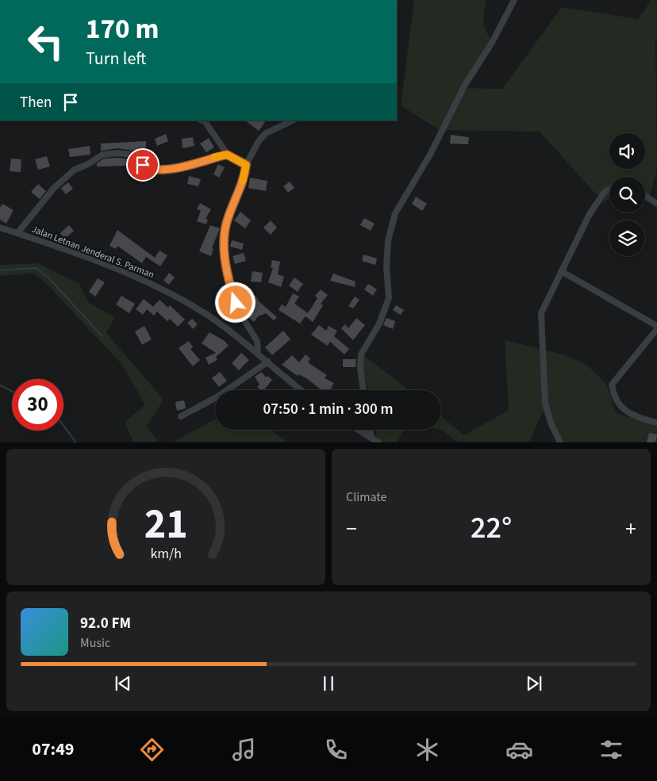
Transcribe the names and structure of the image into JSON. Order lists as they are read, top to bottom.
{
  "streets": {
    "street": ["Jalan Letnan Jenderal S. Parman"]
  },
  "page": {
    "turn": ["170 m", "Turn left"],
    "then": "Then",
    "limit": "30",
    "trip": "07:50 · 1 min · 300 m",
    "tile": "Climate",
    "heat": ["−", "22°", "+"],
    "song": ["92.0 FM", "Music"],
    "tabs": "07:49",
    "gauge": ["21", "km/h"]
  }
}
